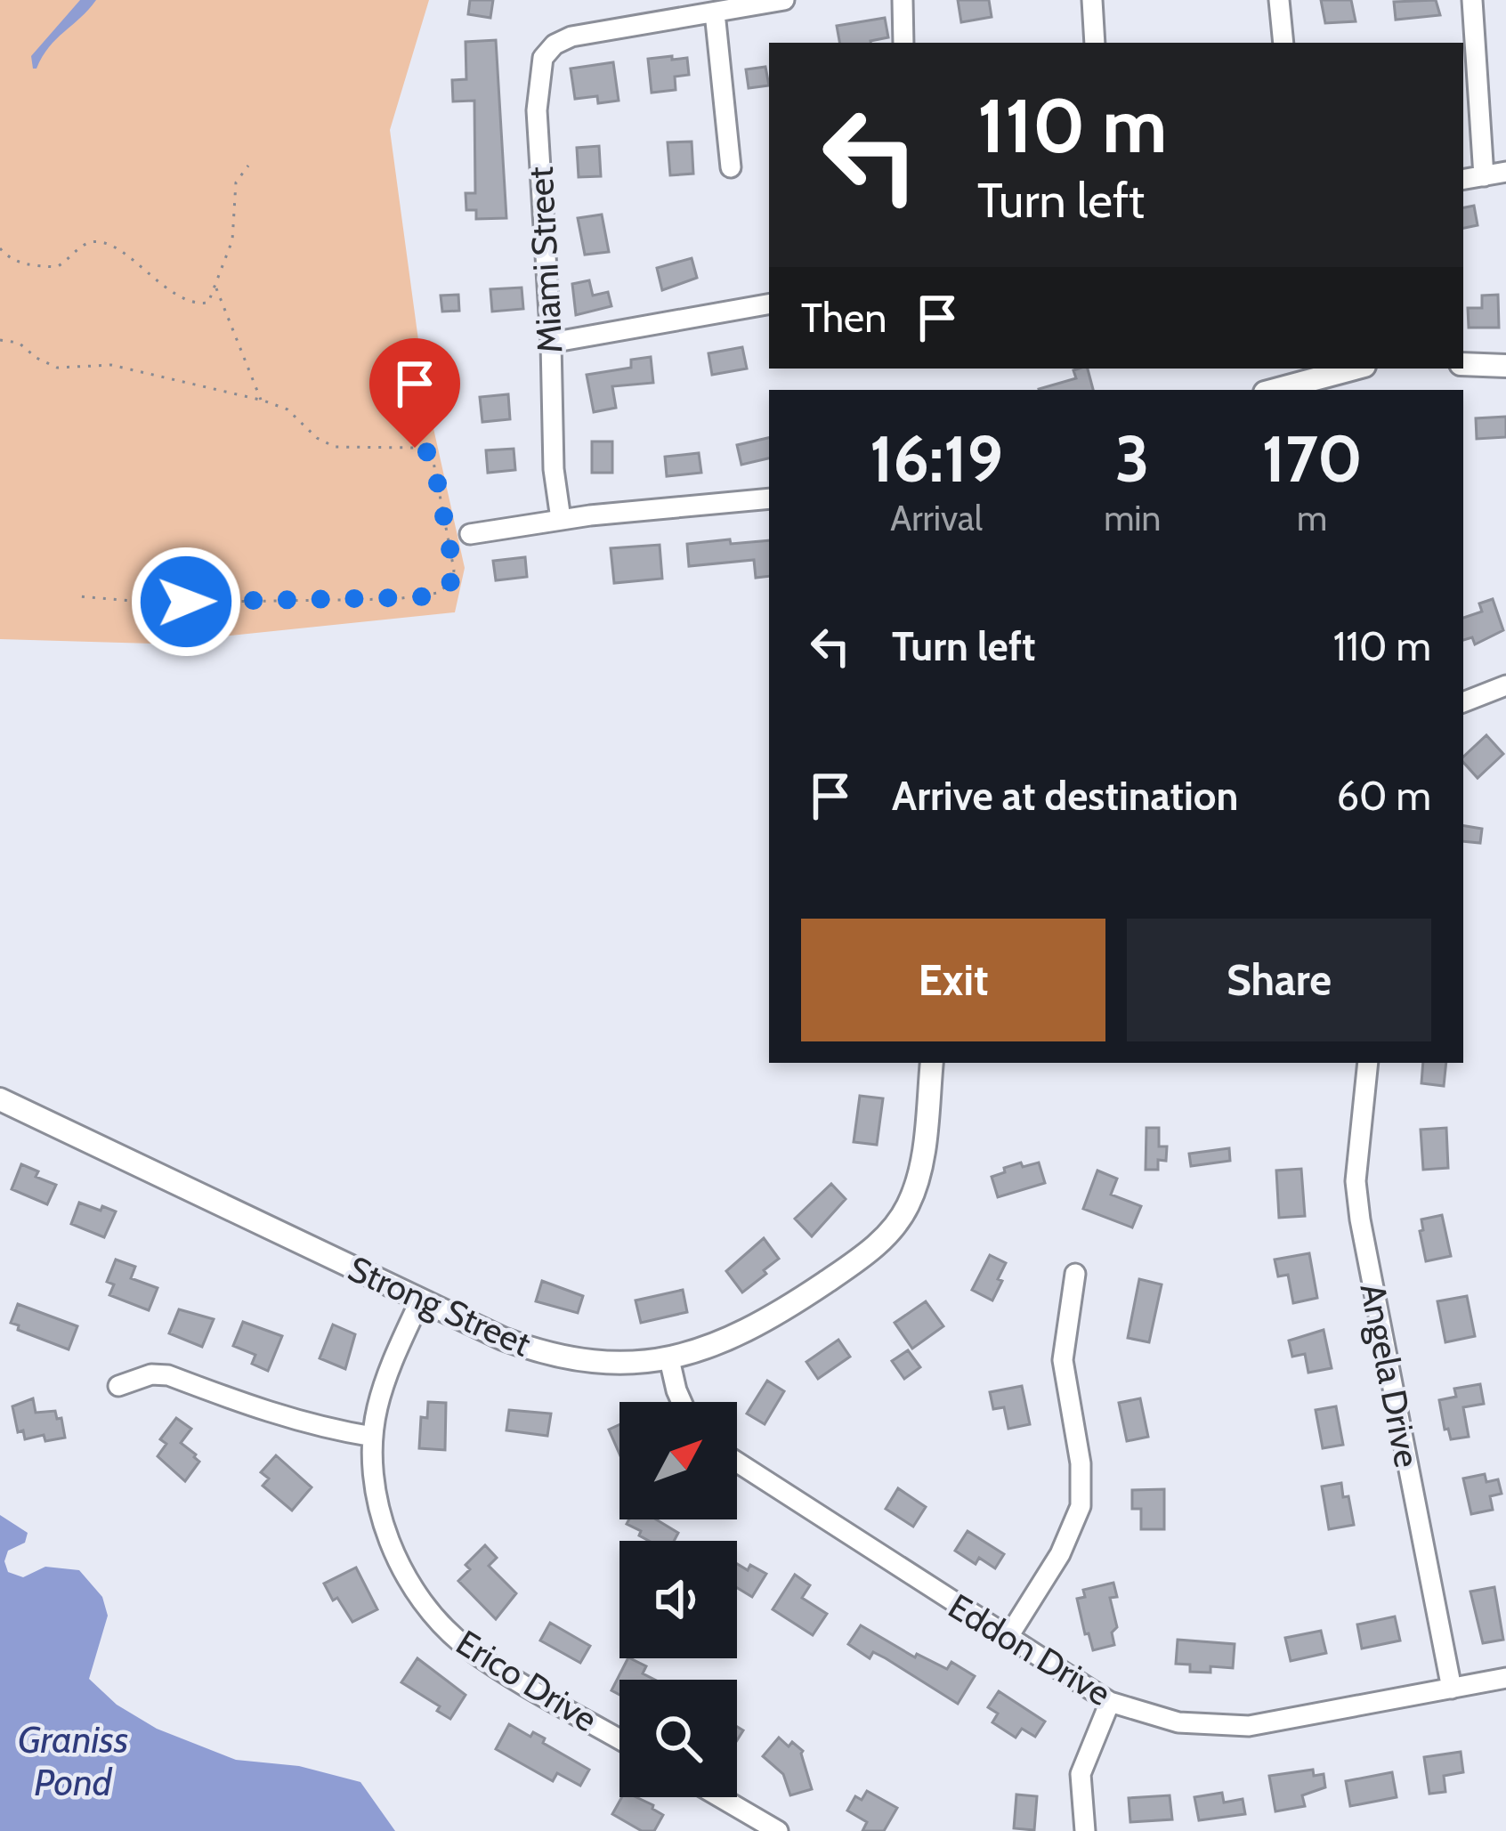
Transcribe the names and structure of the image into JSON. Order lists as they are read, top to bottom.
{
  "streets": {
    "street": [
      "Miami Street",
      "Strong Street",
      "Angela Drive",
      "Eddon Drive",
      "Erico Drive"
    ]
  },
  "crossings": [
    ["Strong Street", "Erico Drive"],
    ["Angela Drive", "Eddon Drive"]
  ],
  "water": ["Graniss Pond"],
  "north": "top right",
  "page": {
    "turn": ["110 m", "Turn left"],
    "then": "Then",
    "eta": [
      "16:19",
      "Arrival",
      "3",
      "min",
      "170",
      "m"
    ],
    "list": [
      {
        "name": "Turn left",
        "value": "110 m"
      },
      {
        "name": "Arrive at destination",
        "value": "60 m"
      }
    ],
    "buttons": ["Exit", "Share"]
  }
}
